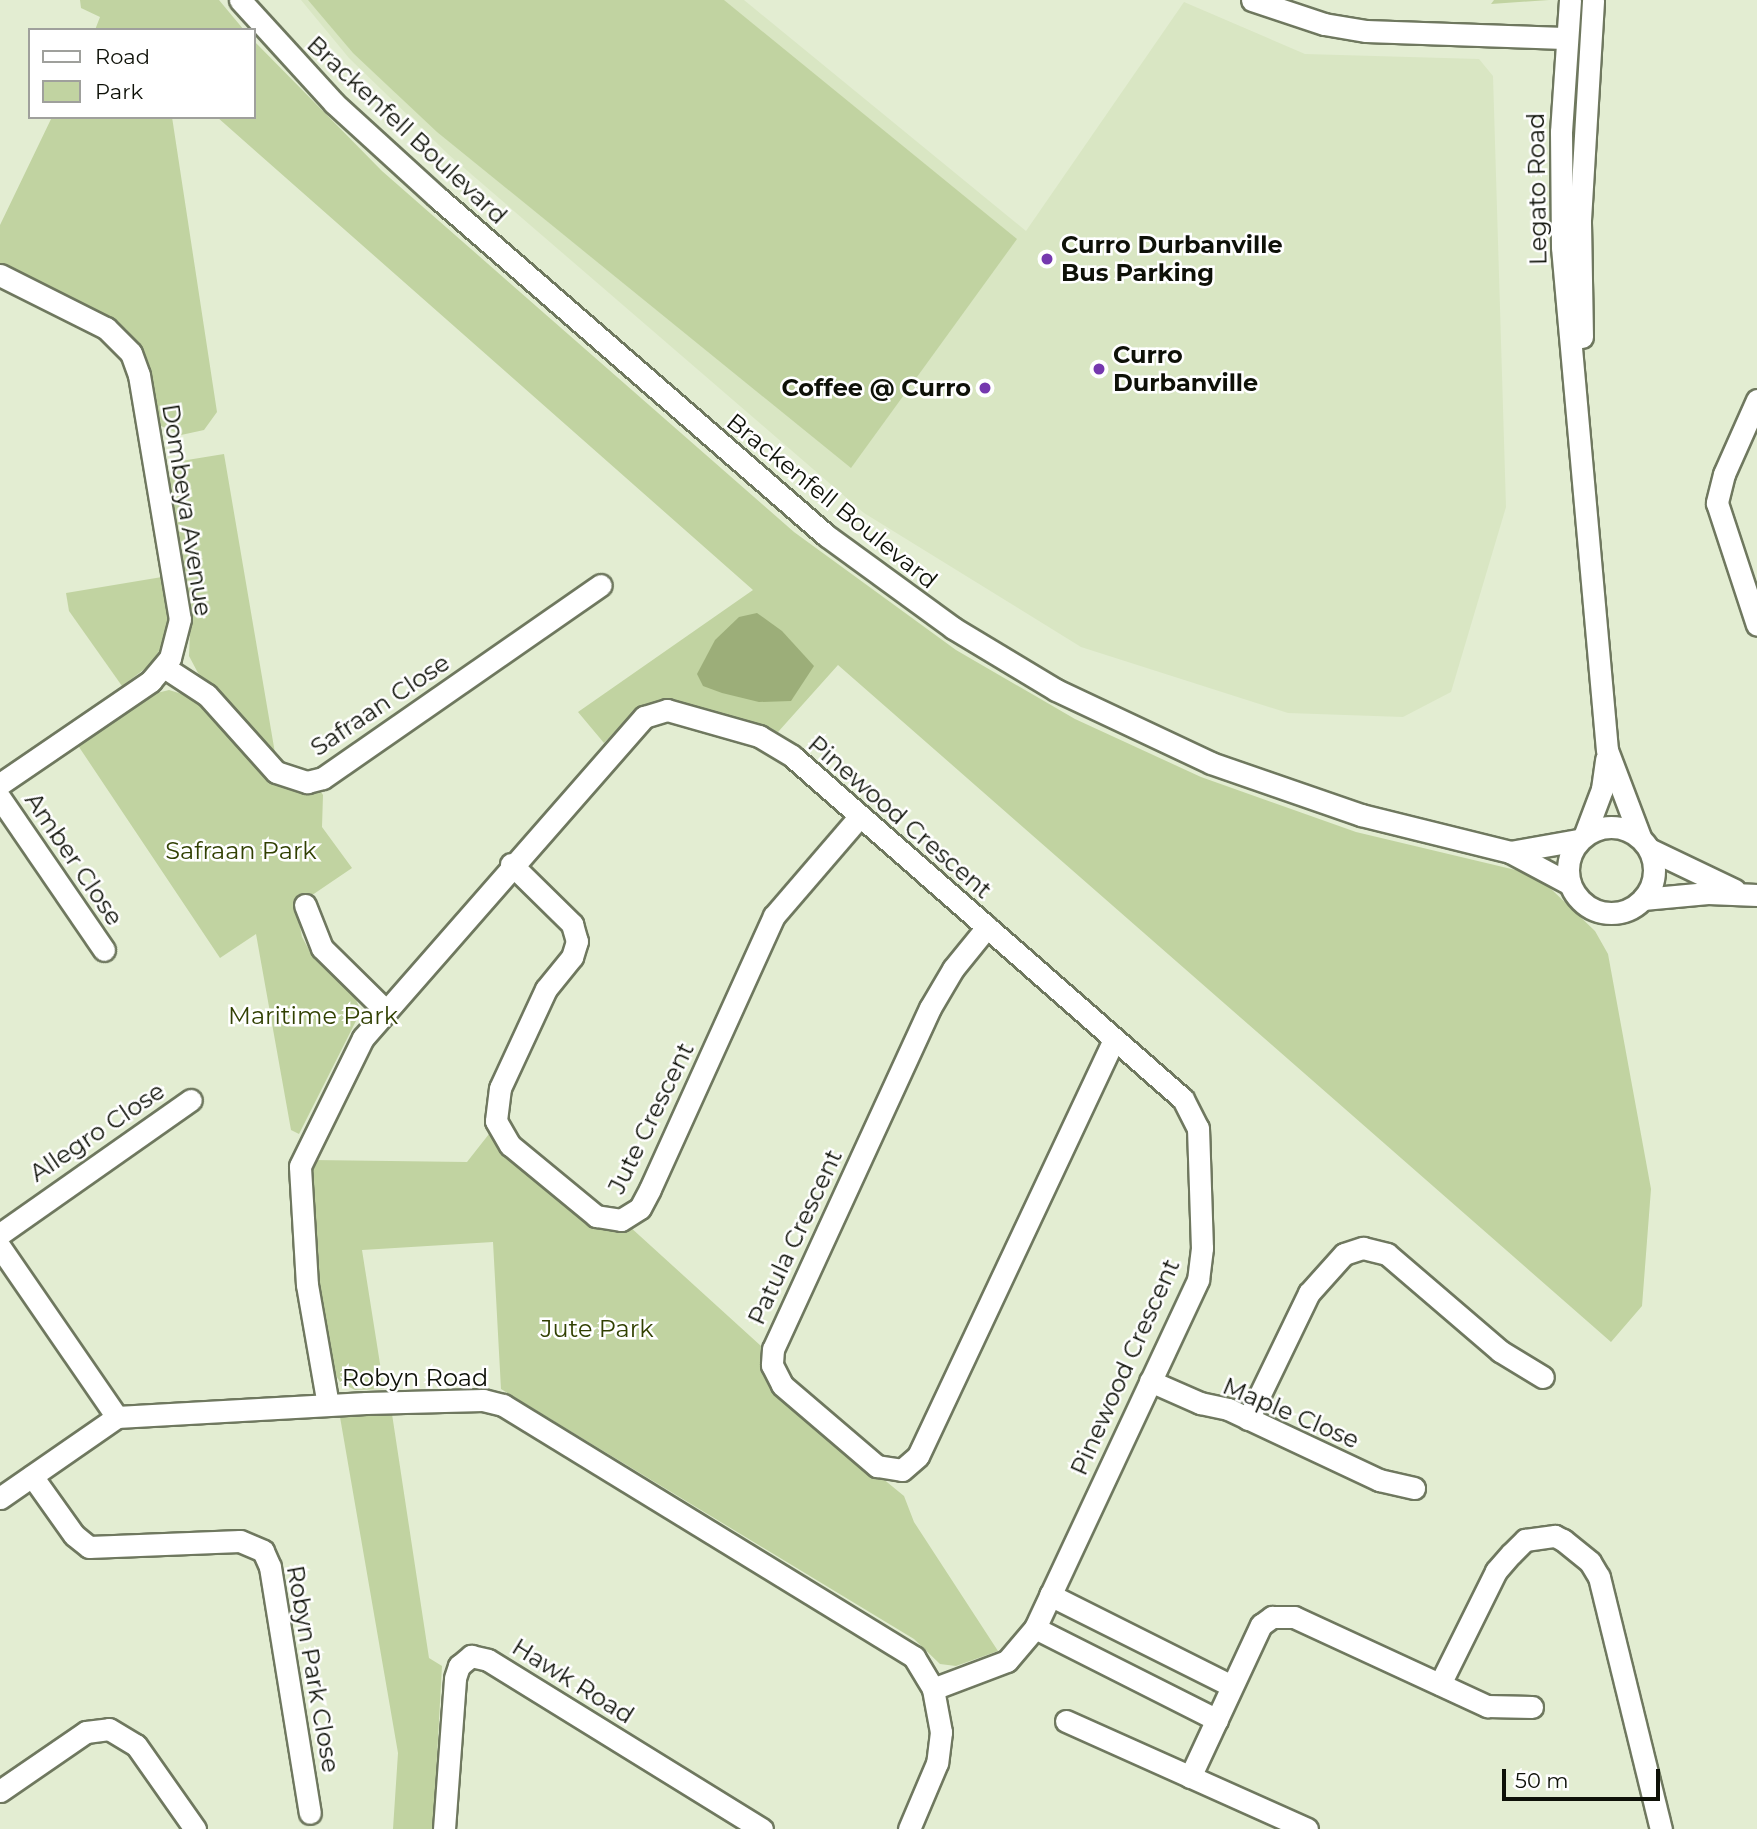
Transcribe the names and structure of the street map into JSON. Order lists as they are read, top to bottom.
{
  "streets": {
    "street": [
      "Brackenfell Boulevard",
      "Legato Road",
      "Dombeya Avenue",
      "Safraan Close",
      "Pinewood Crescent",
      "Amber Close",
      "Jute Crescent",
      "Allegro Close",
      "Patula Crescent",
      "Robyn Road",
      "Maple Close",
      "Robyn Park Close",
      "Hawk Road"
    ]
  },
  "crossings": [
    ["Brackenfell Boulevard", "Legato Road"],
    ["Dombeya Avenue", "Safraan Close"],
    ["Pinewood Crescent", "Jute Crescent"],
    ["Pinewood Crescent", "Patula Crescent"],
    ["Pinewood Crescent", "Robyn Road"],
    ["Pinewood Crescent", "Maple Close"]
  ],
  "parks": ["Safraan Park", "Maritime Park", "Jute Park"],
  "places": ["Curro Durbanville Bus Parking", "Curro Durbanville", "Coffee @ Curro"],
  "legend": ["Road", "Park"],
  "scale_bar": "50 m"
}
